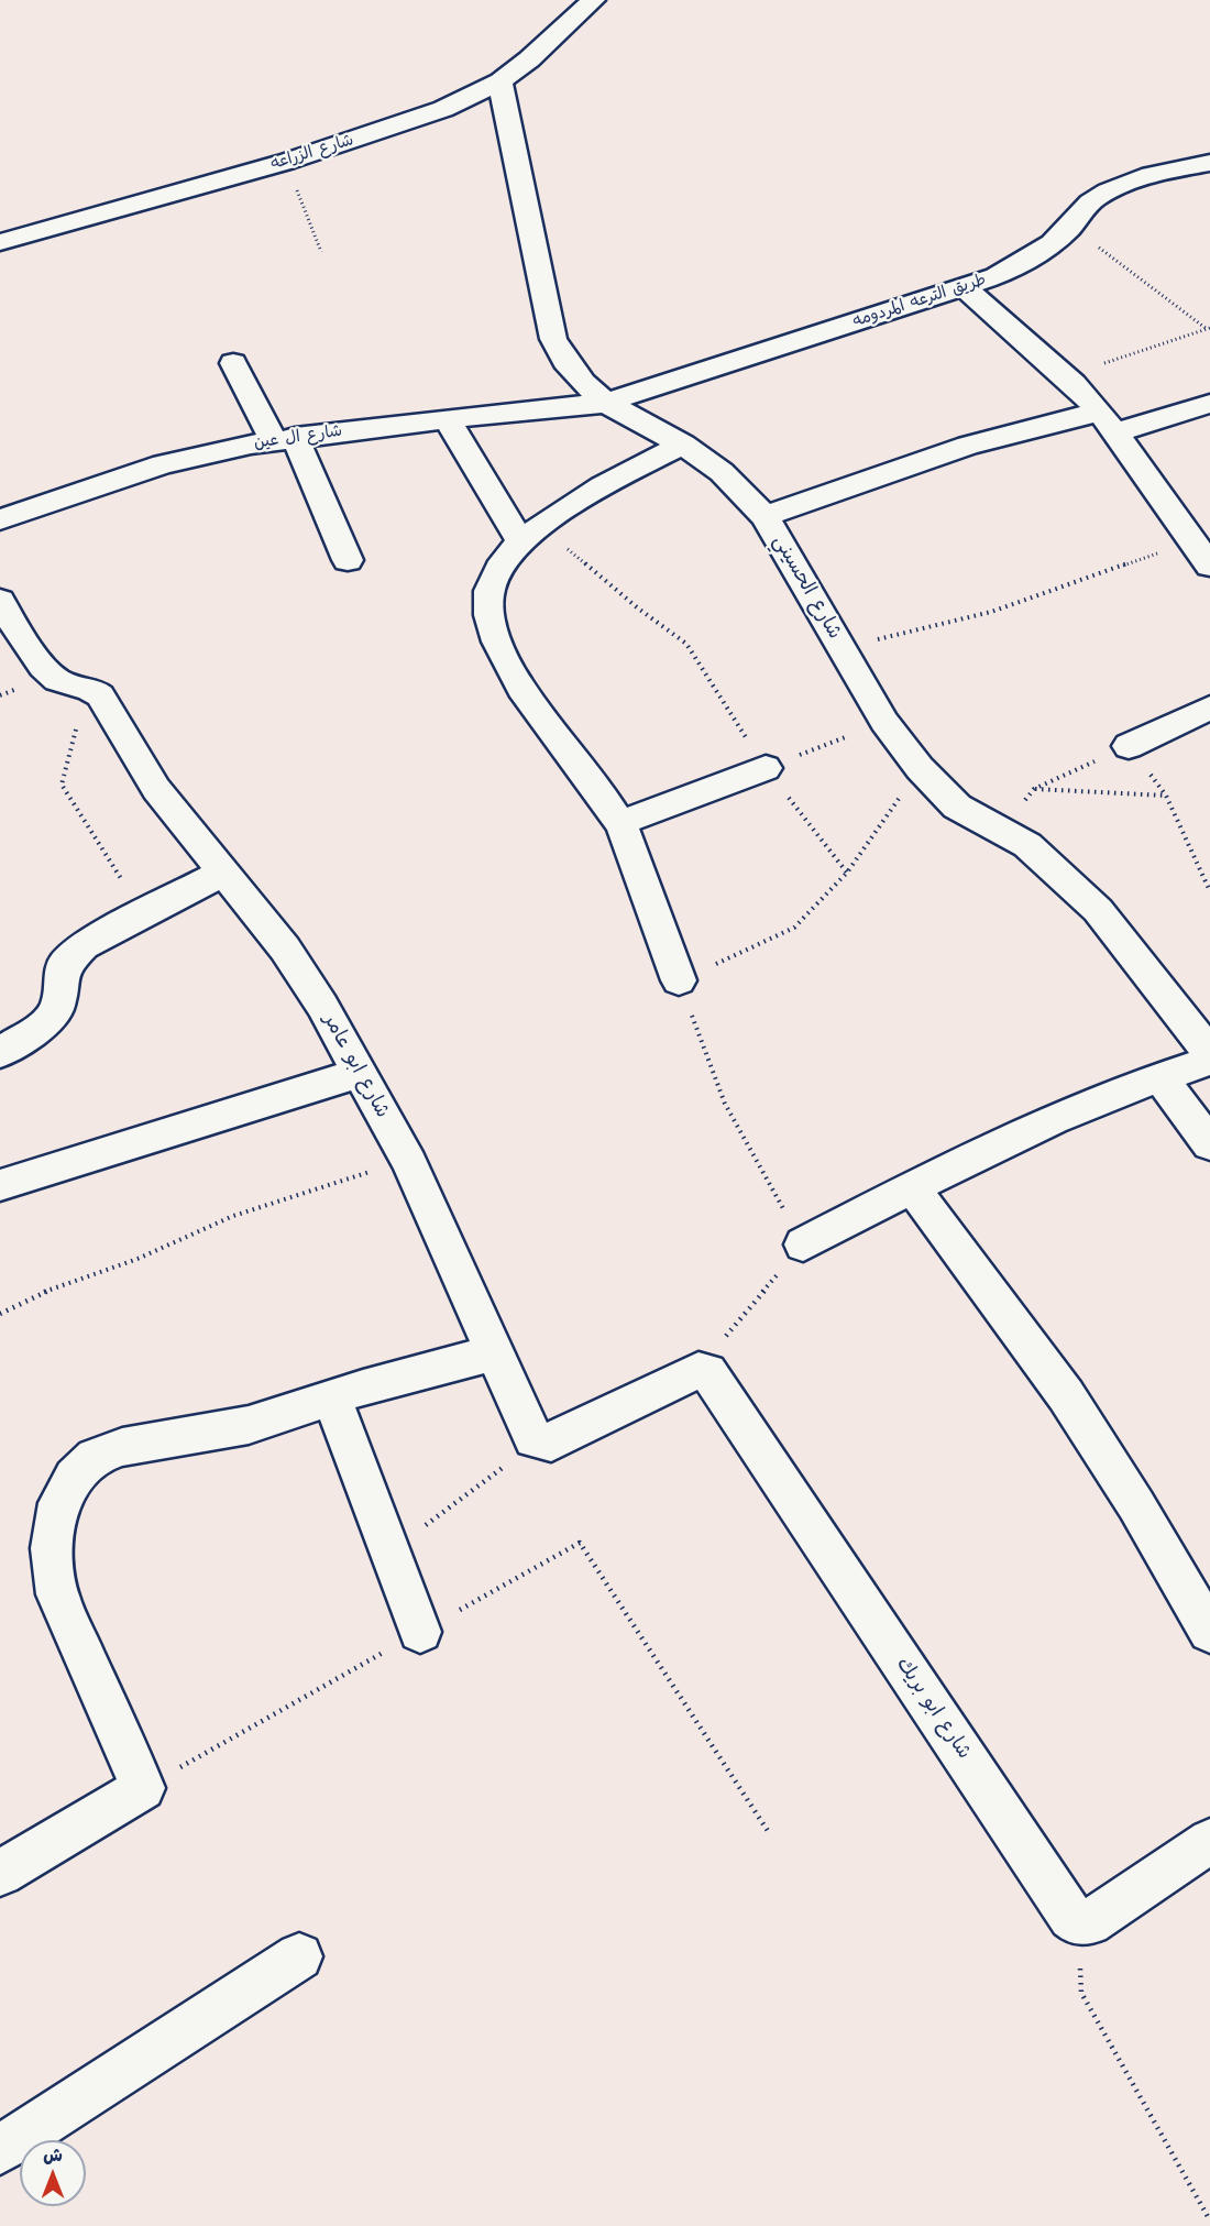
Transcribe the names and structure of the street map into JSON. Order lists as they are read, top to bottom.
{
  "streets": {
    "street": [
      "شارع الزراعه",
      "طريق الترعه المردومه",
      "شارع ال عين",
      "شارع الحسيني",
      "شارع ابو عامر",
      "شارع ابو بريك"
    ]
  },
  "crossings": [
    ["شارع الزراعه", "شارع الحسيني"],
    ["طريق الترعه المردومه", "شارع ال عين"],
    ["طريق الترعه المردومه", "شارع الحسيني"],
    ["شارع ال عين", "شارع الحسيني"]
  ],
  "north": "top"
}
